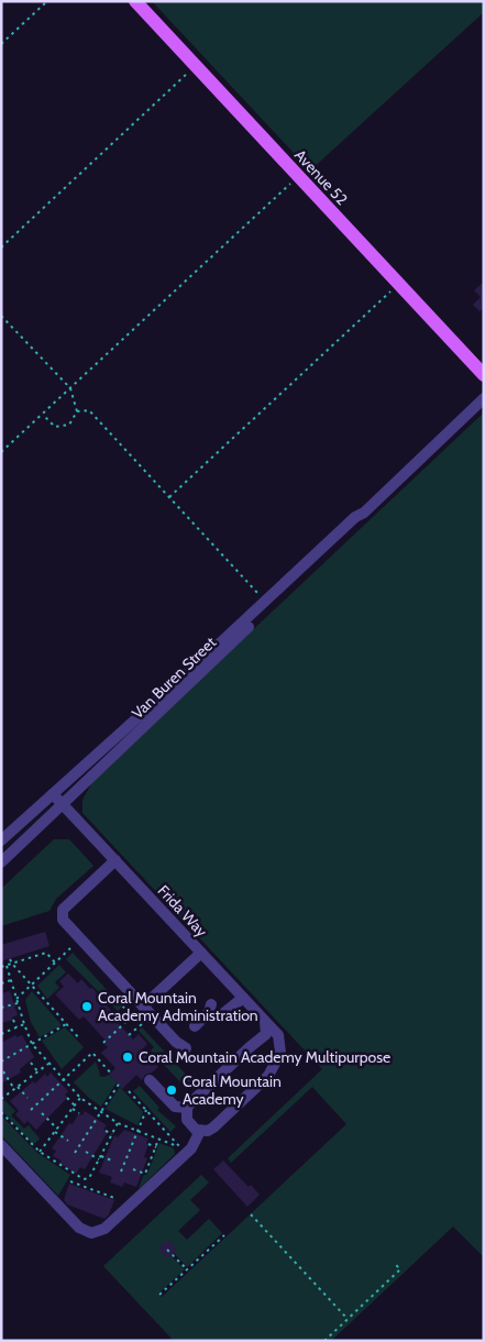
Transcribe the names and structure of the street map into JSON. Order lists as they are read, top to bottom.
{
  "streets": {
    "main road": ["Avenue 52"],
    "street": ["Van Buren Street", "Frida Way"]
  },
  "crossings": [
    ["Van Buren Street", "Frida Way"]
  ],
  "places": ["Coral Mountain Academy Administration", "Coral Mountain Academy Multipurpose", "Coral Mountain Academy"]
}
